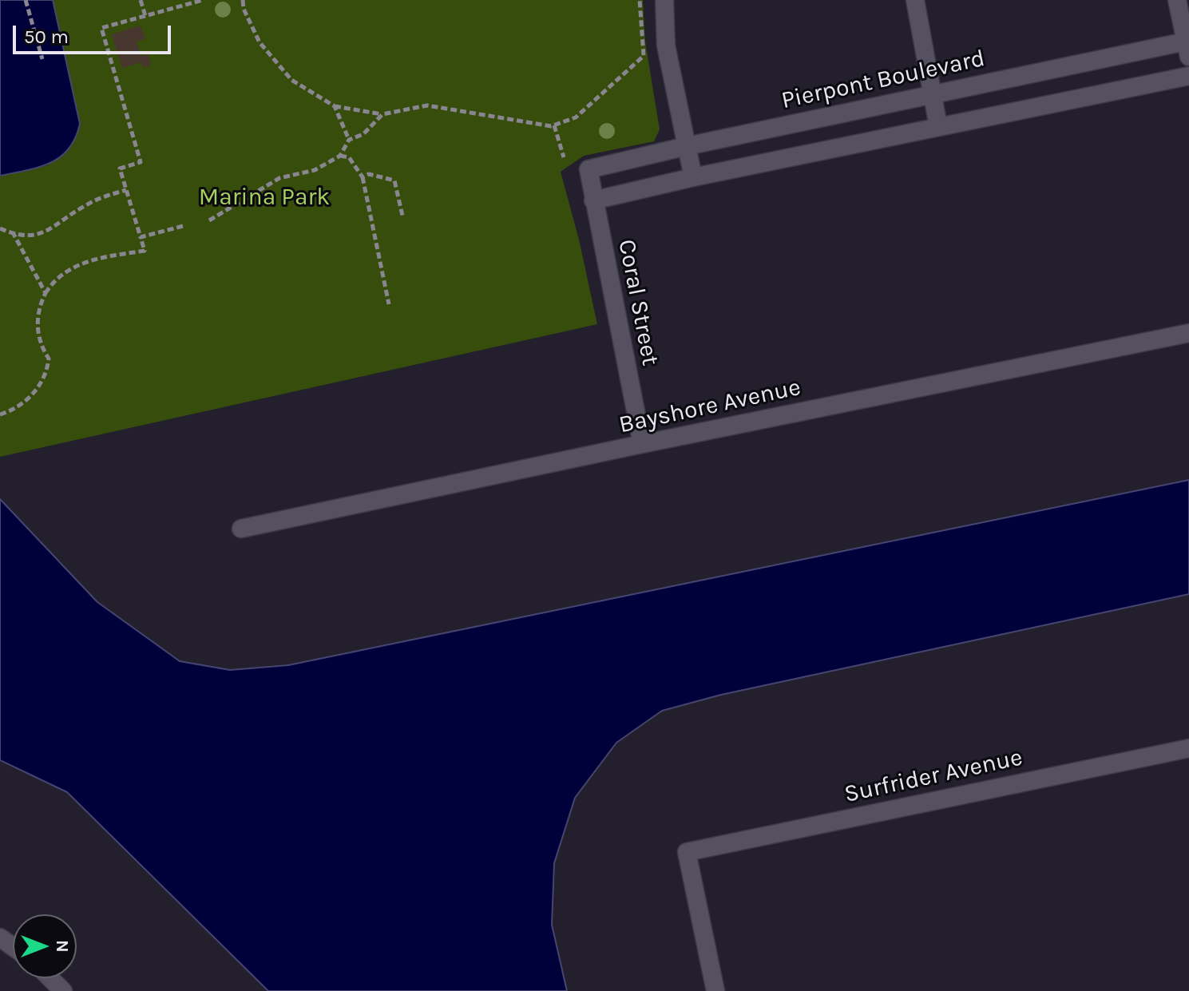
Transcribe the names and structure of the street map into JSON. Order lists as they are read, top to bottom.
{
  "streets": {
    "street": [
      "Pierpont Boulevard",
      "Coral Street",
      "Bayshore Avenue",
      "Surfrider Avenue"
    ]
  },
  "crossings": [
    ["Pierpont Boulevard", "Coral Street"],
    ["Coral Street", "Bayshore Avenue"]
  ],
  "parks": ["Marina Park"],
  "scale_bar": "50 m",
  "north": "right"
}
